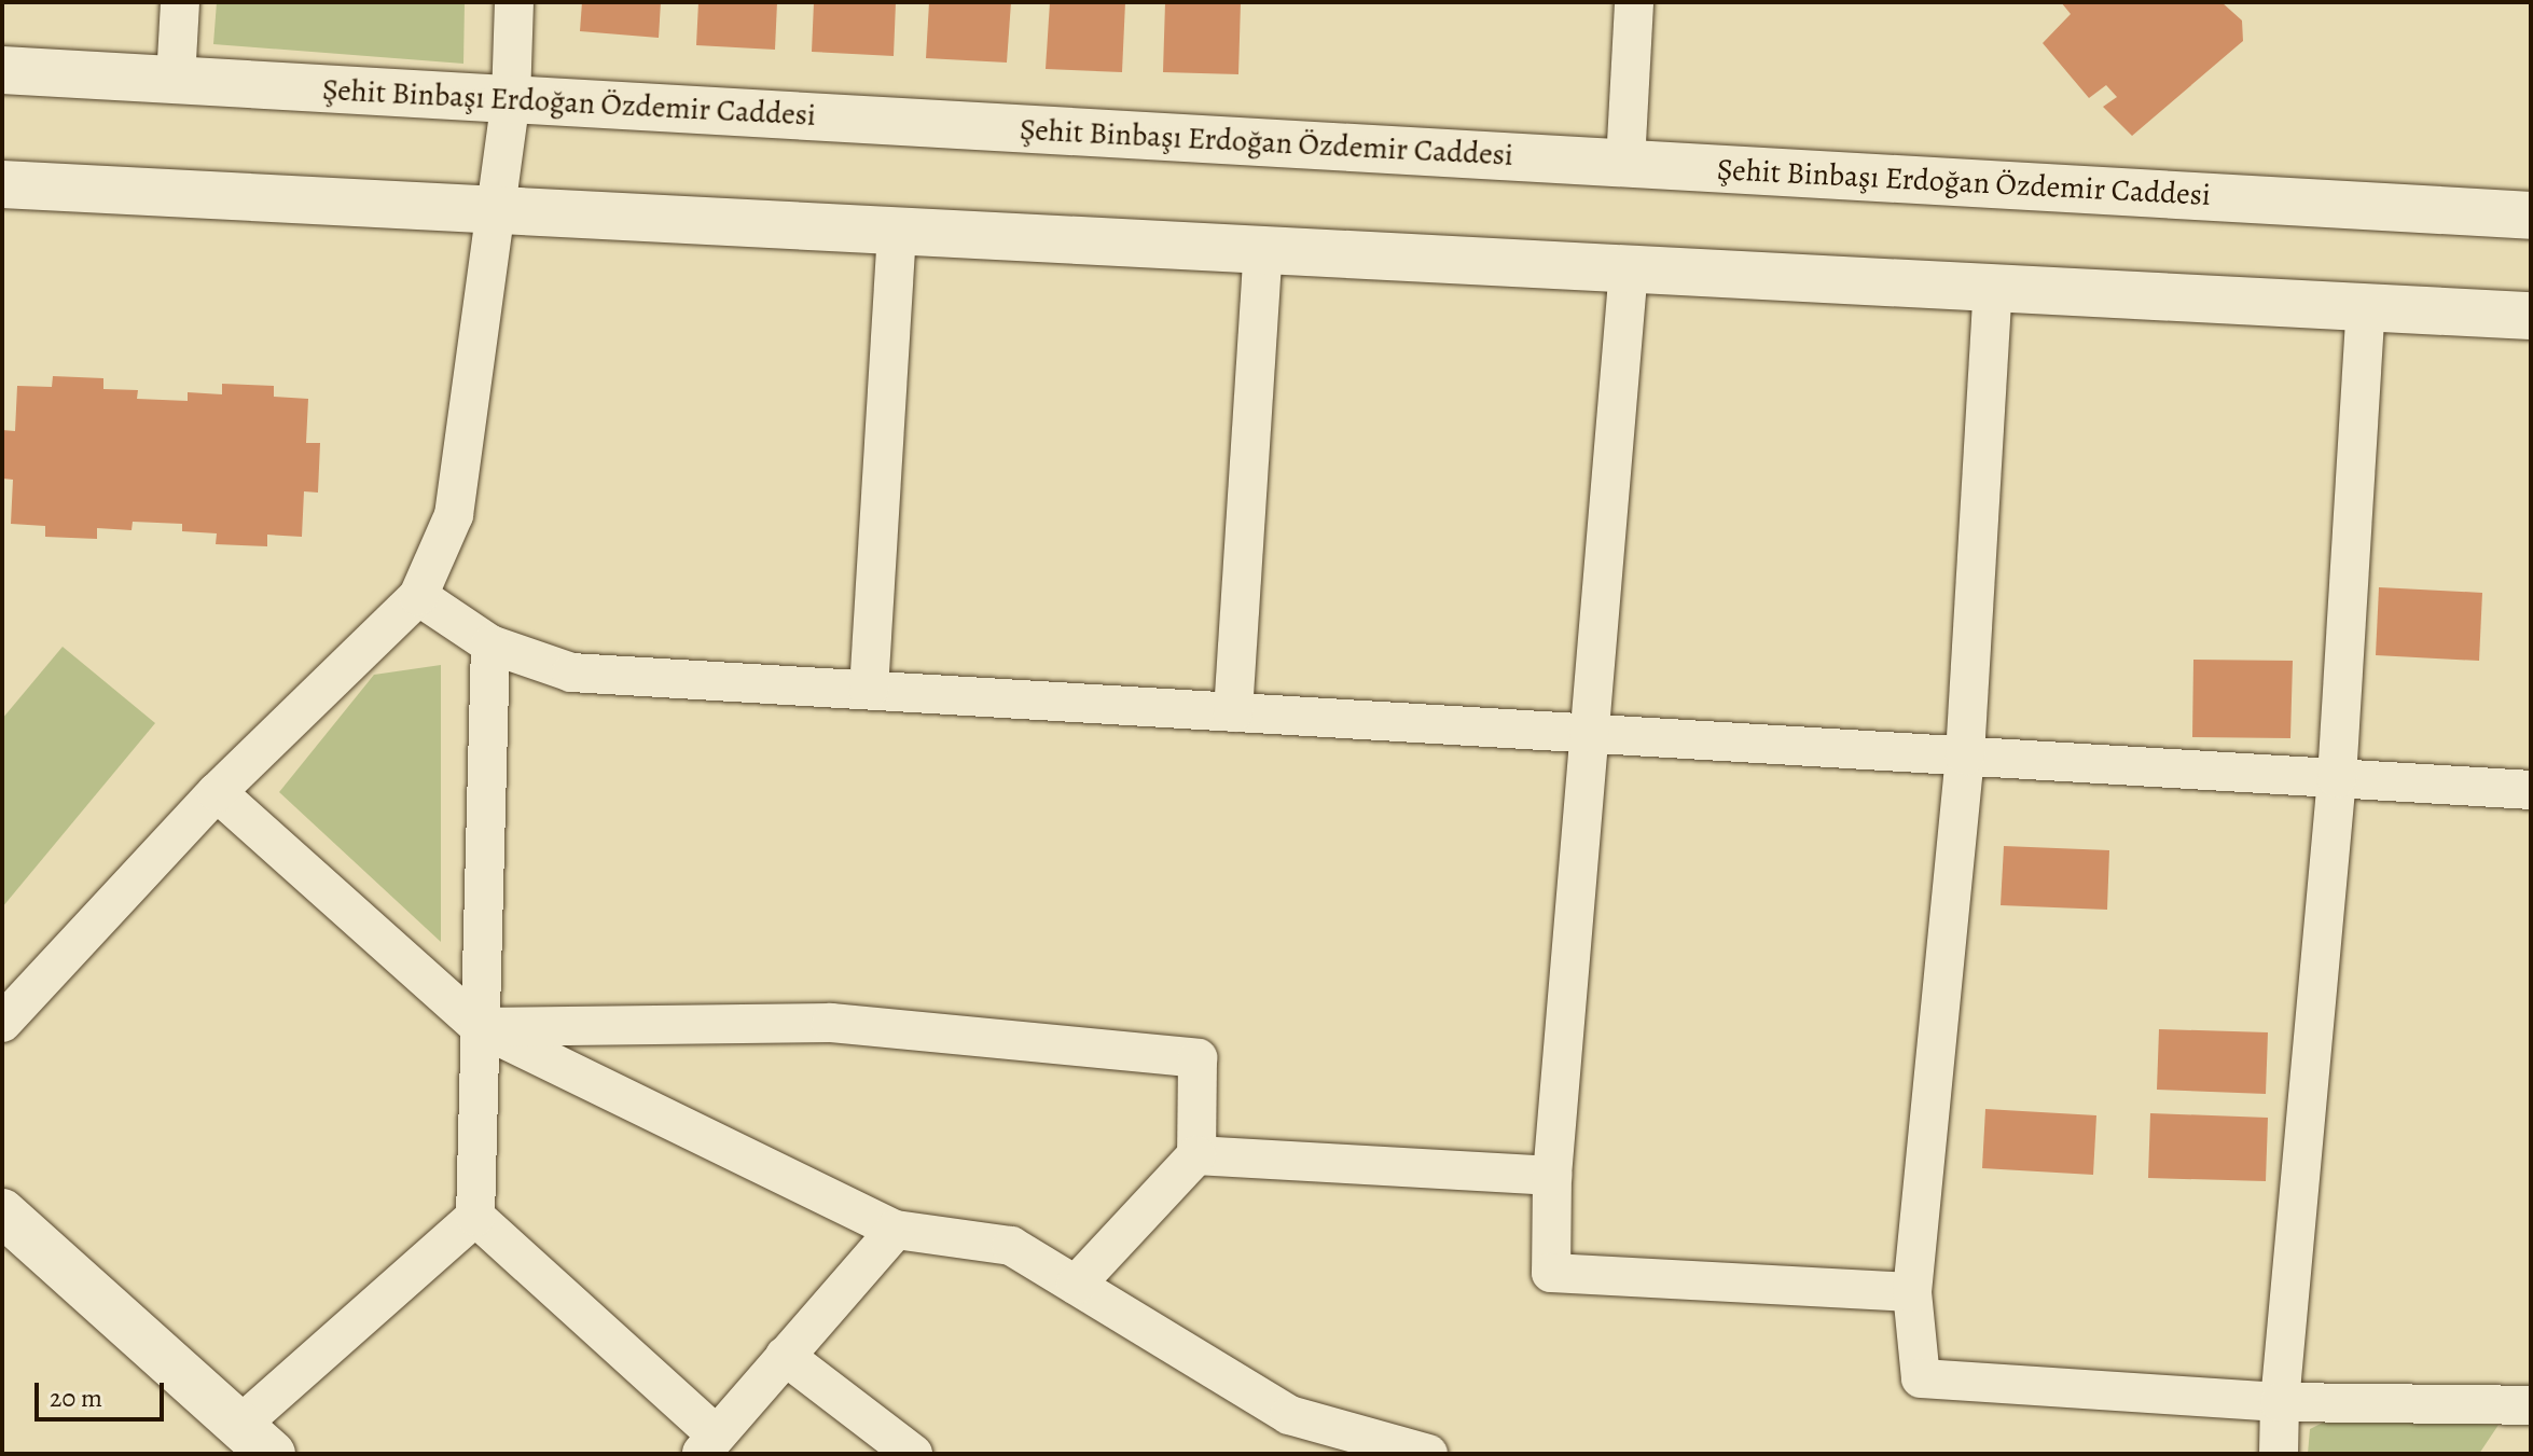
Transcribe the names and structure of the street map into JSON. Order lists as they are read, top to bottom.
{
  "streets": {
    "main road": ["Şehit Binbaşı Erdoğan Özdemir Caddesi"]
  },
  "scale_bar": "20 m"
}
